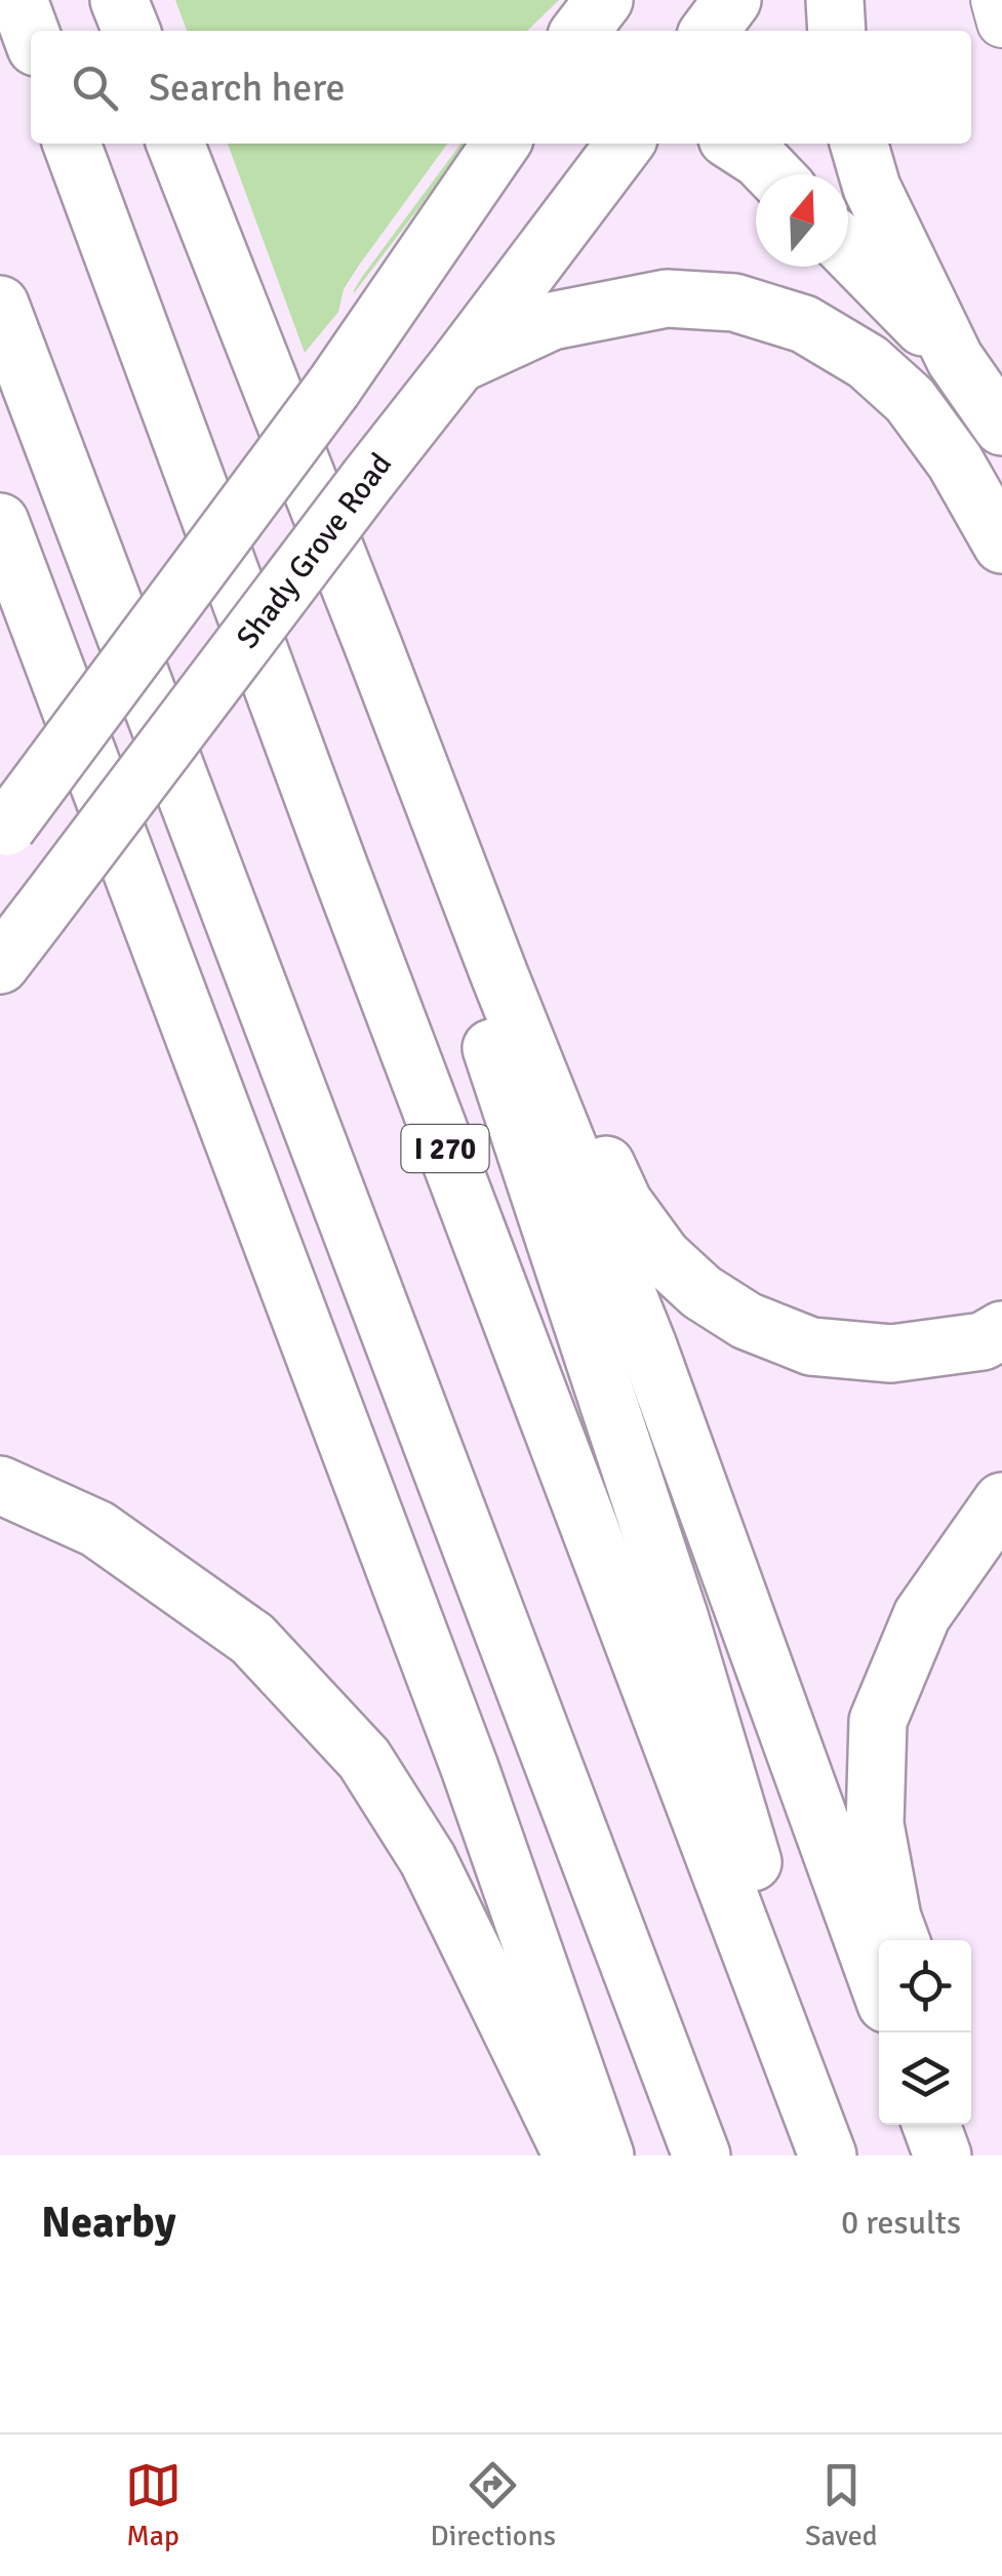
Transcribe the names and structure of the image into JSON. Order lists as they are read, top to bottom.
{
  "streets": {
    "main road": ["Shady Grove Road", "I 270"]
  },
  "north": "top",
  "page": {
    "search": "Search here",
    "heading": ["Nearby", "0 results"],
    "nav": ["Map", "Directions", "Saved"]
  }
}
